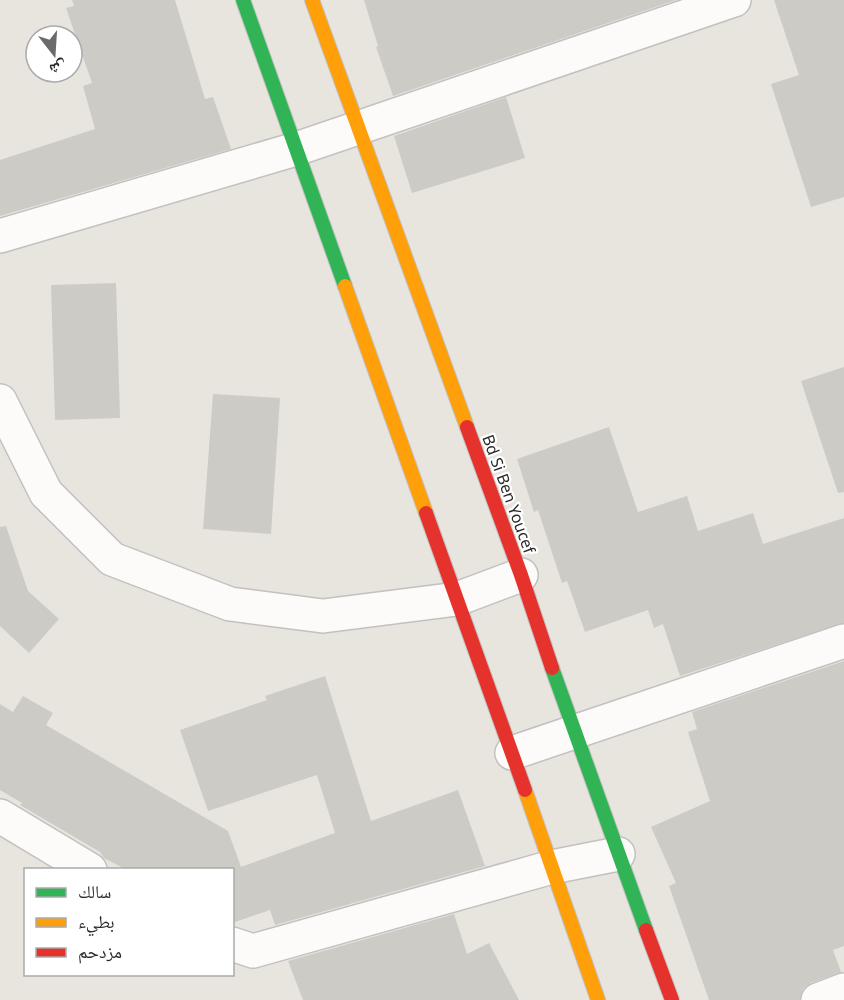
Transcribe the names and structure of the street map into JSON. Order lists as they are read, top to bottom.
{
  "streets": {
    "street": ["Bd Si Ben Youcef"]
  },
  "legend": ["سالك", "بطيء", "مزدحم"],
  "north": "bottom"
}
